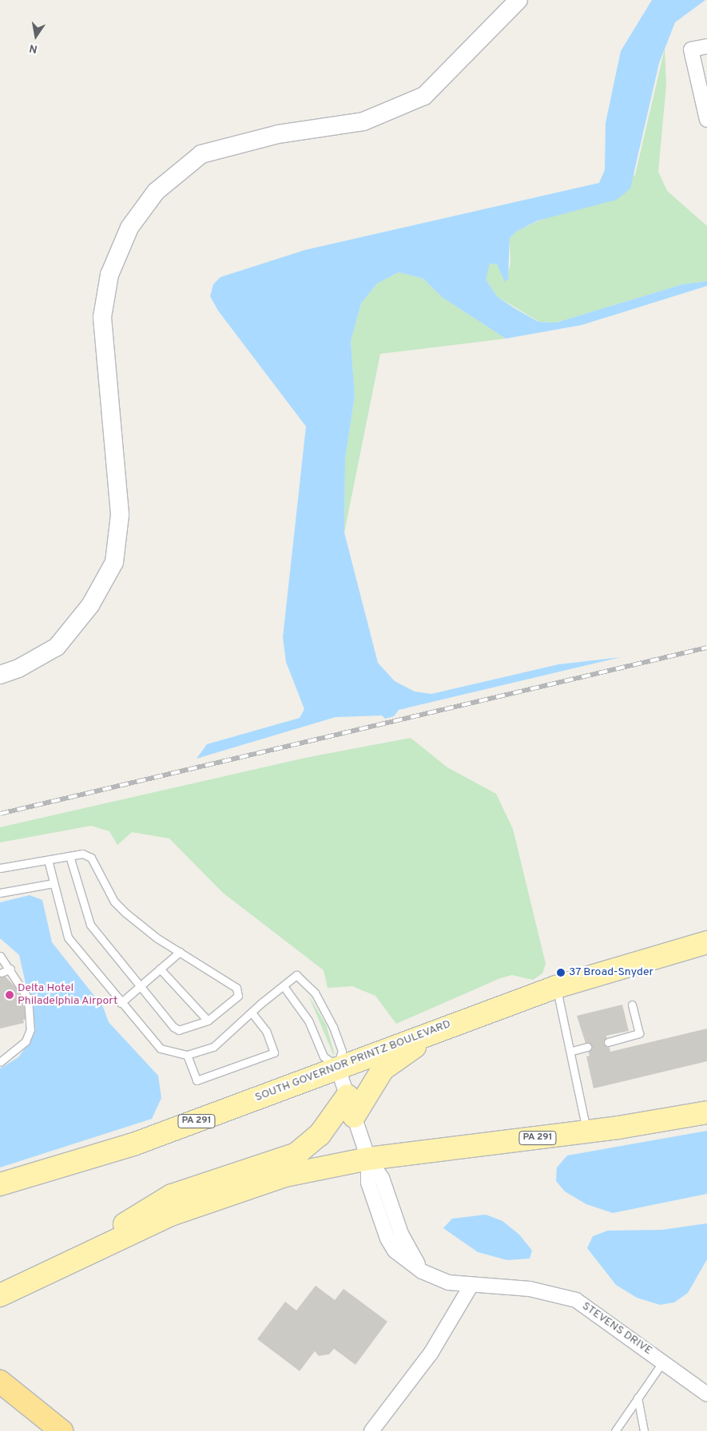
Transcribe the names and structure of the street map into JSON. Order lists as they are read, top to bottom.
{
  "streets": {
    "main road": ["SOUTH GOVERNOR PRINTZ BOULEVARD", "PA 291"],
    "street": ["STEVENS DRIVE"]
  },
  "crossings": [
    ["SOUTH GOVERNOR PRINTZ BOULEVARD", "STEVENS DRIVE"],
    ["PA 291", "STEVENS DRIVE"]
  ],
  "places": ["37 Broad-Snyder", "Delta Hotel Philadelphia Airport"],
  "north": "bottom"
}
